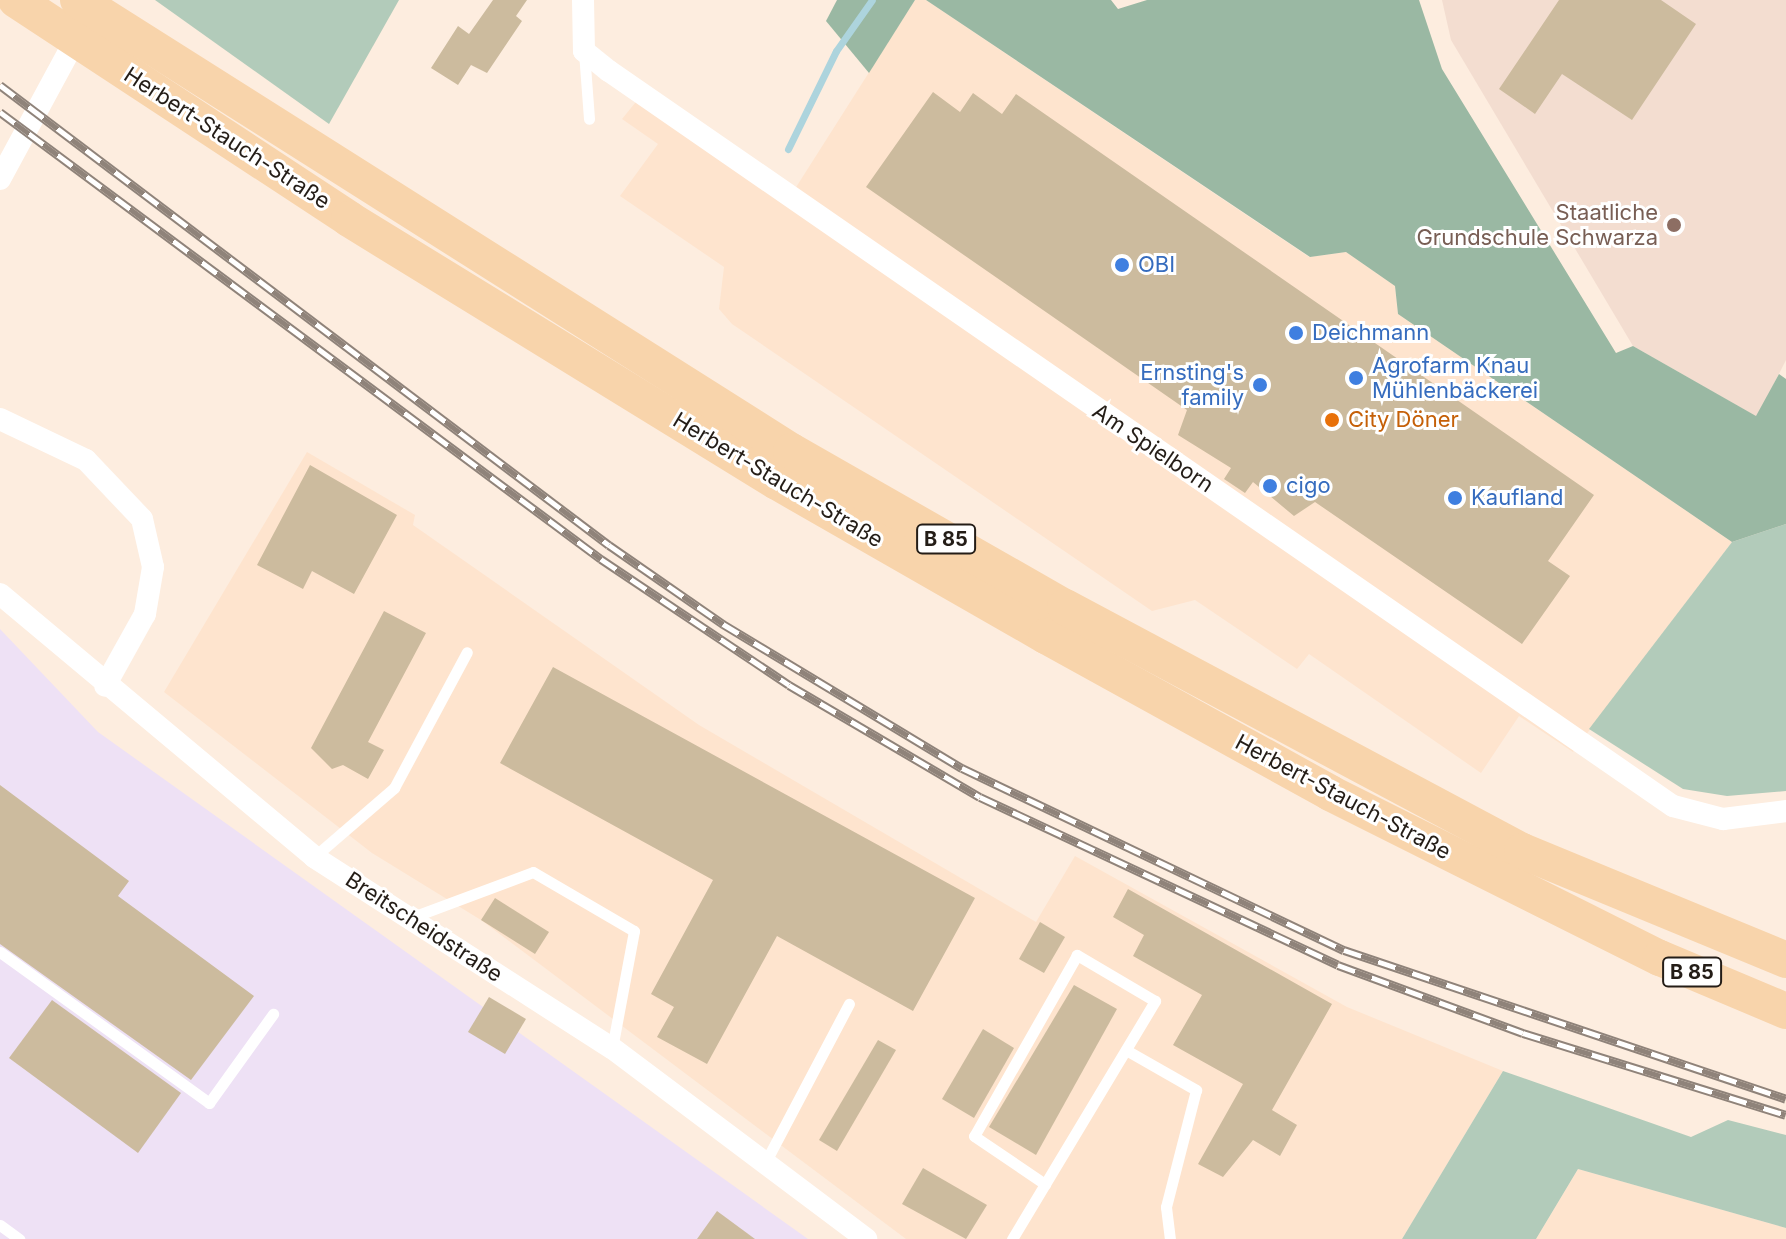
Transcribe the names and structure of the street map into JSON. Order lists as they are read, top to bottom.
{
  "streets": {
    "main road": ["Herbert-Stauch-Straße", "B 85"],
    "street": ["Am Spielborn", "Breitscheidstraße"]
  },
  "places": [
    "Staatliche Grundschule Schwarza",
    "OBI",
    "Deichmann",
    "Agrofarm Knau Mühlenbäckerei",
    "Ernsting's family",
    "City Döner",
    "cigo",
    "Kaufland"
  ]
}
